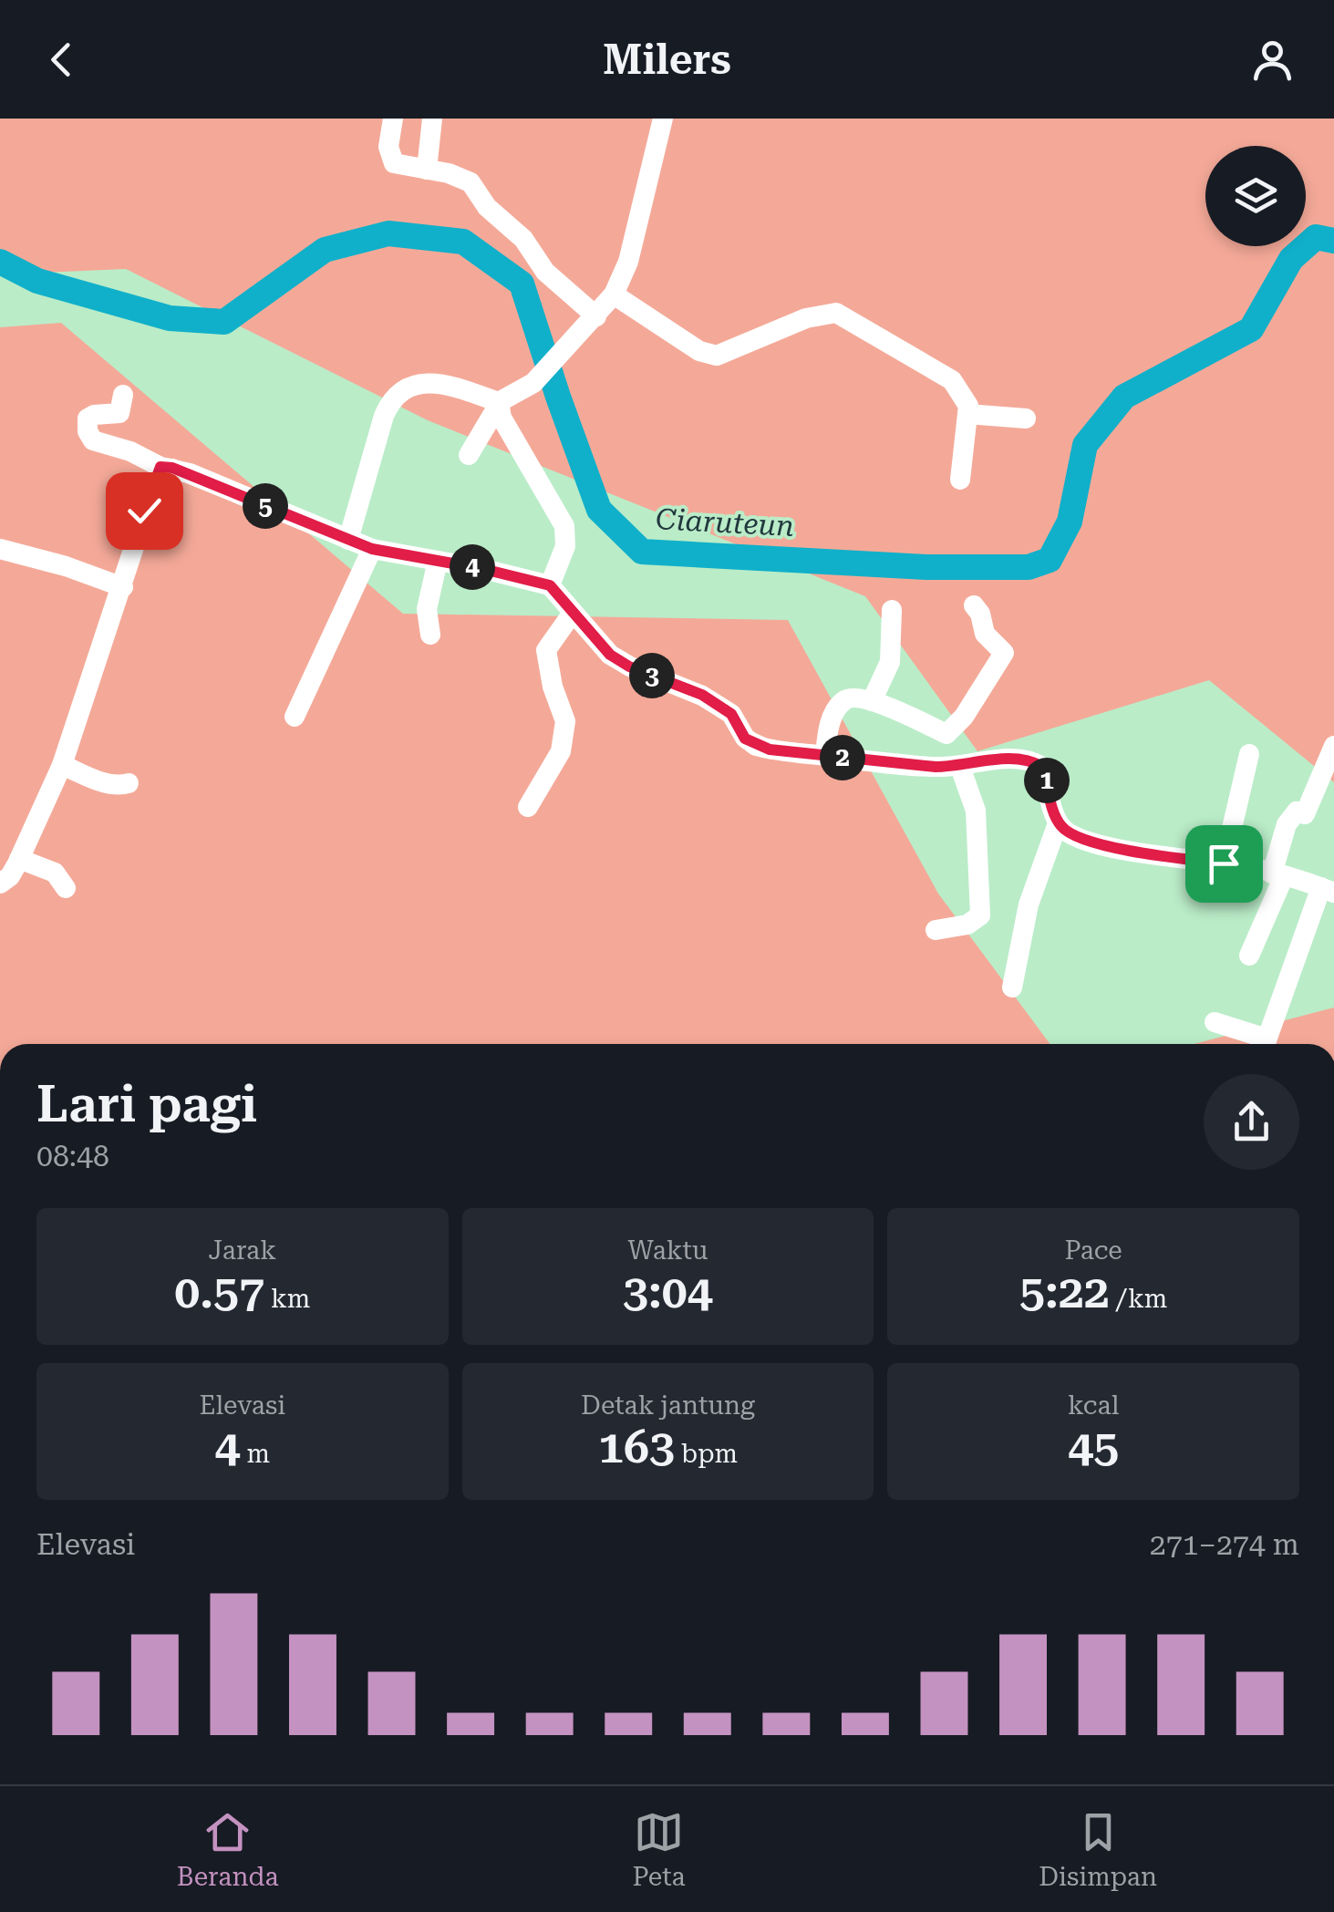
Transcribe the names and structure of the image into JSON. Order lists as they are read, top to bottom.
{
  "water": ["Ciaruteun"],
  "page": {
    "header": "Milers",
    "pins": [
      "5",
      "4",
      "3",
      "2",
      "1"
    ],
    "heading": ["Lari pagi", "08:48"],
    "stats": [
      ["Jarak", "0.57 km"],
      ["Waktu", "3:04"],
      ["Pace", "5:22 /km"],
      ["Elevasi", "4 m"],
      ["Detak jantung", "163 bpm"],
      ["kcal", "45"]
    ],
    "chart": ["Elevasi", "271–274 m"],
    "tabs": ["Beranda", "Peta", "Disimpan"]
  }
}
